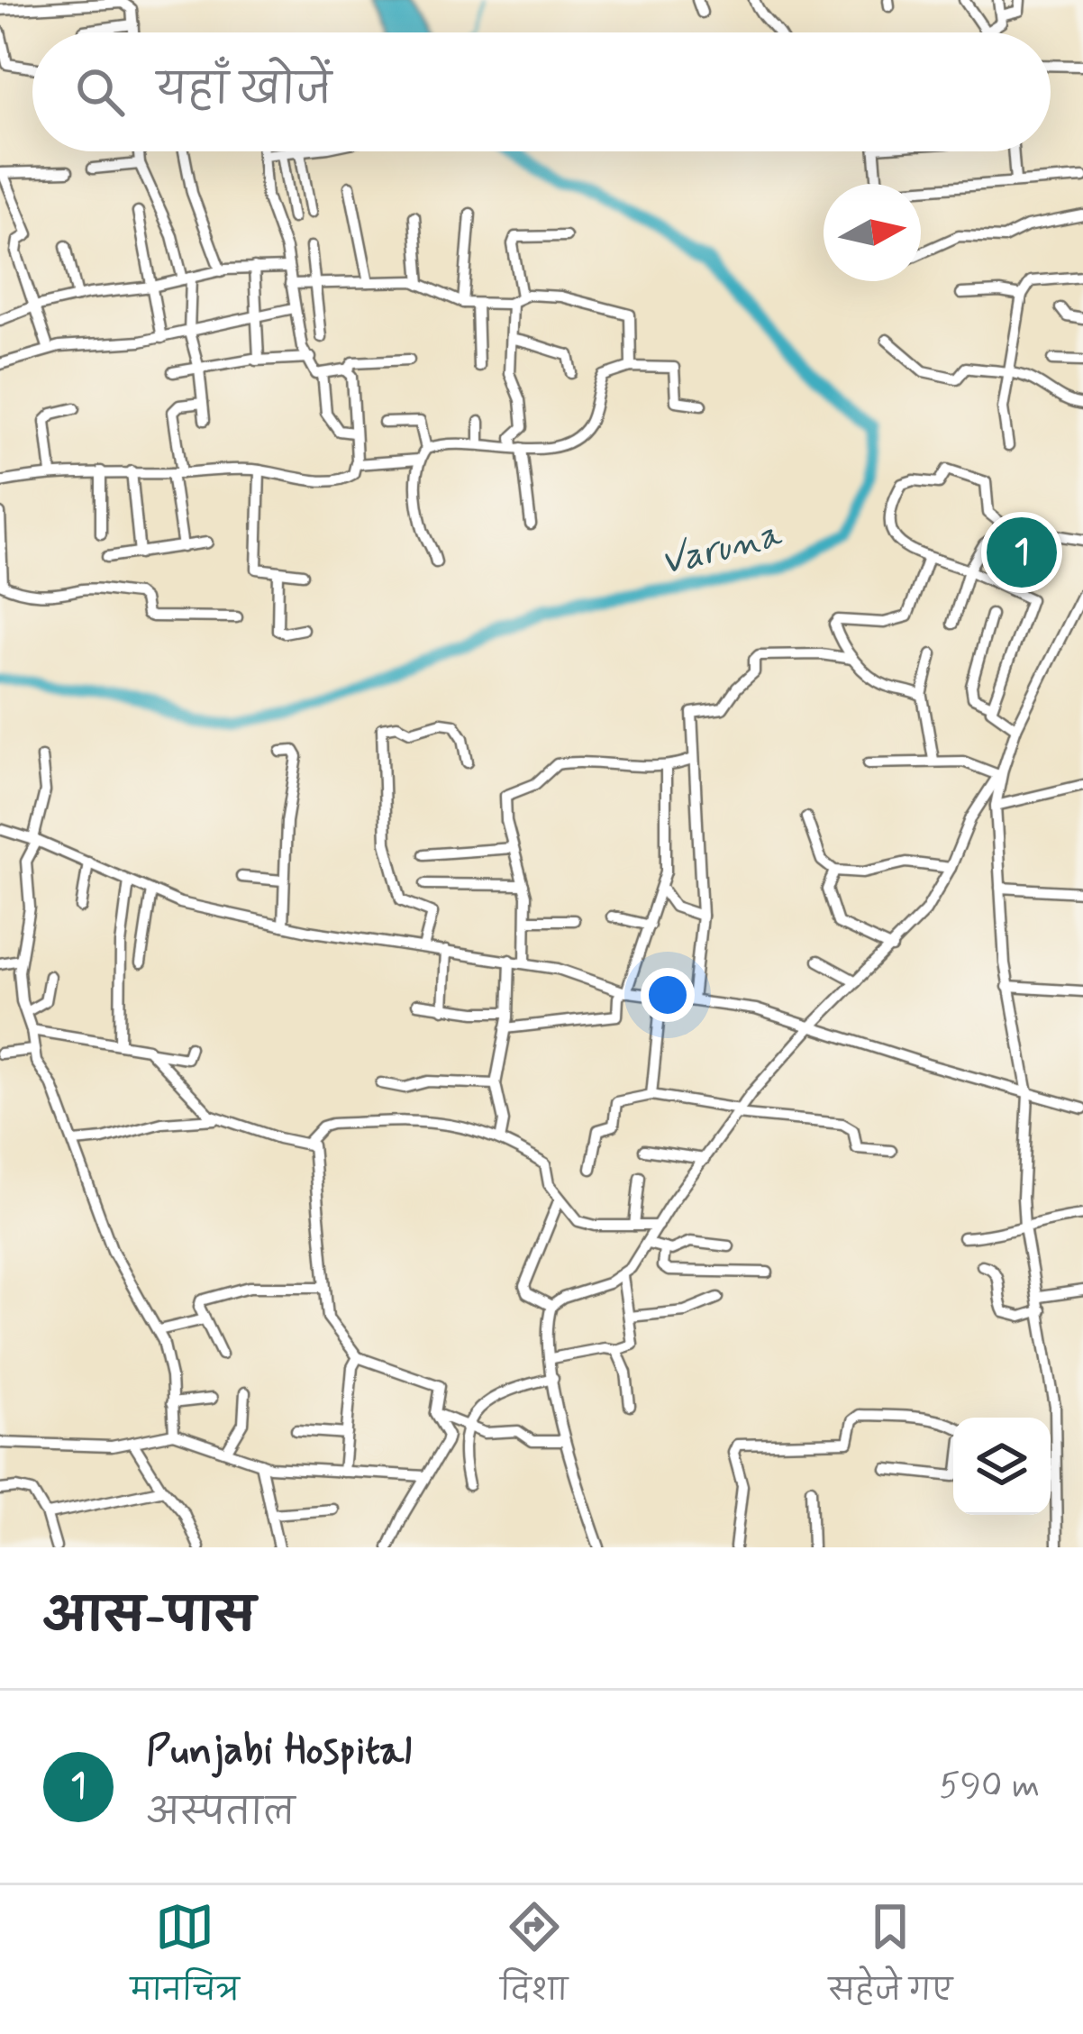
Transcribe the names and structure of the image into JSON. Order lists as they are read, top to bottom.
{
  "water": ["Varuna"],
  "north": "right",
  "page": {
    "search": "यहाँ खोजें",
    "pins": "1",
    "heading": "आस-पास",
    "list": [
      {
        "mark": "1",
        "name": "Punjabi Hospital",
        "note": "अस्पताल",
        "value": "590 m"
      }
    ],
    "nav": ["मानचित्र", "दिशा", "सहेजे गए"]
  }
}
